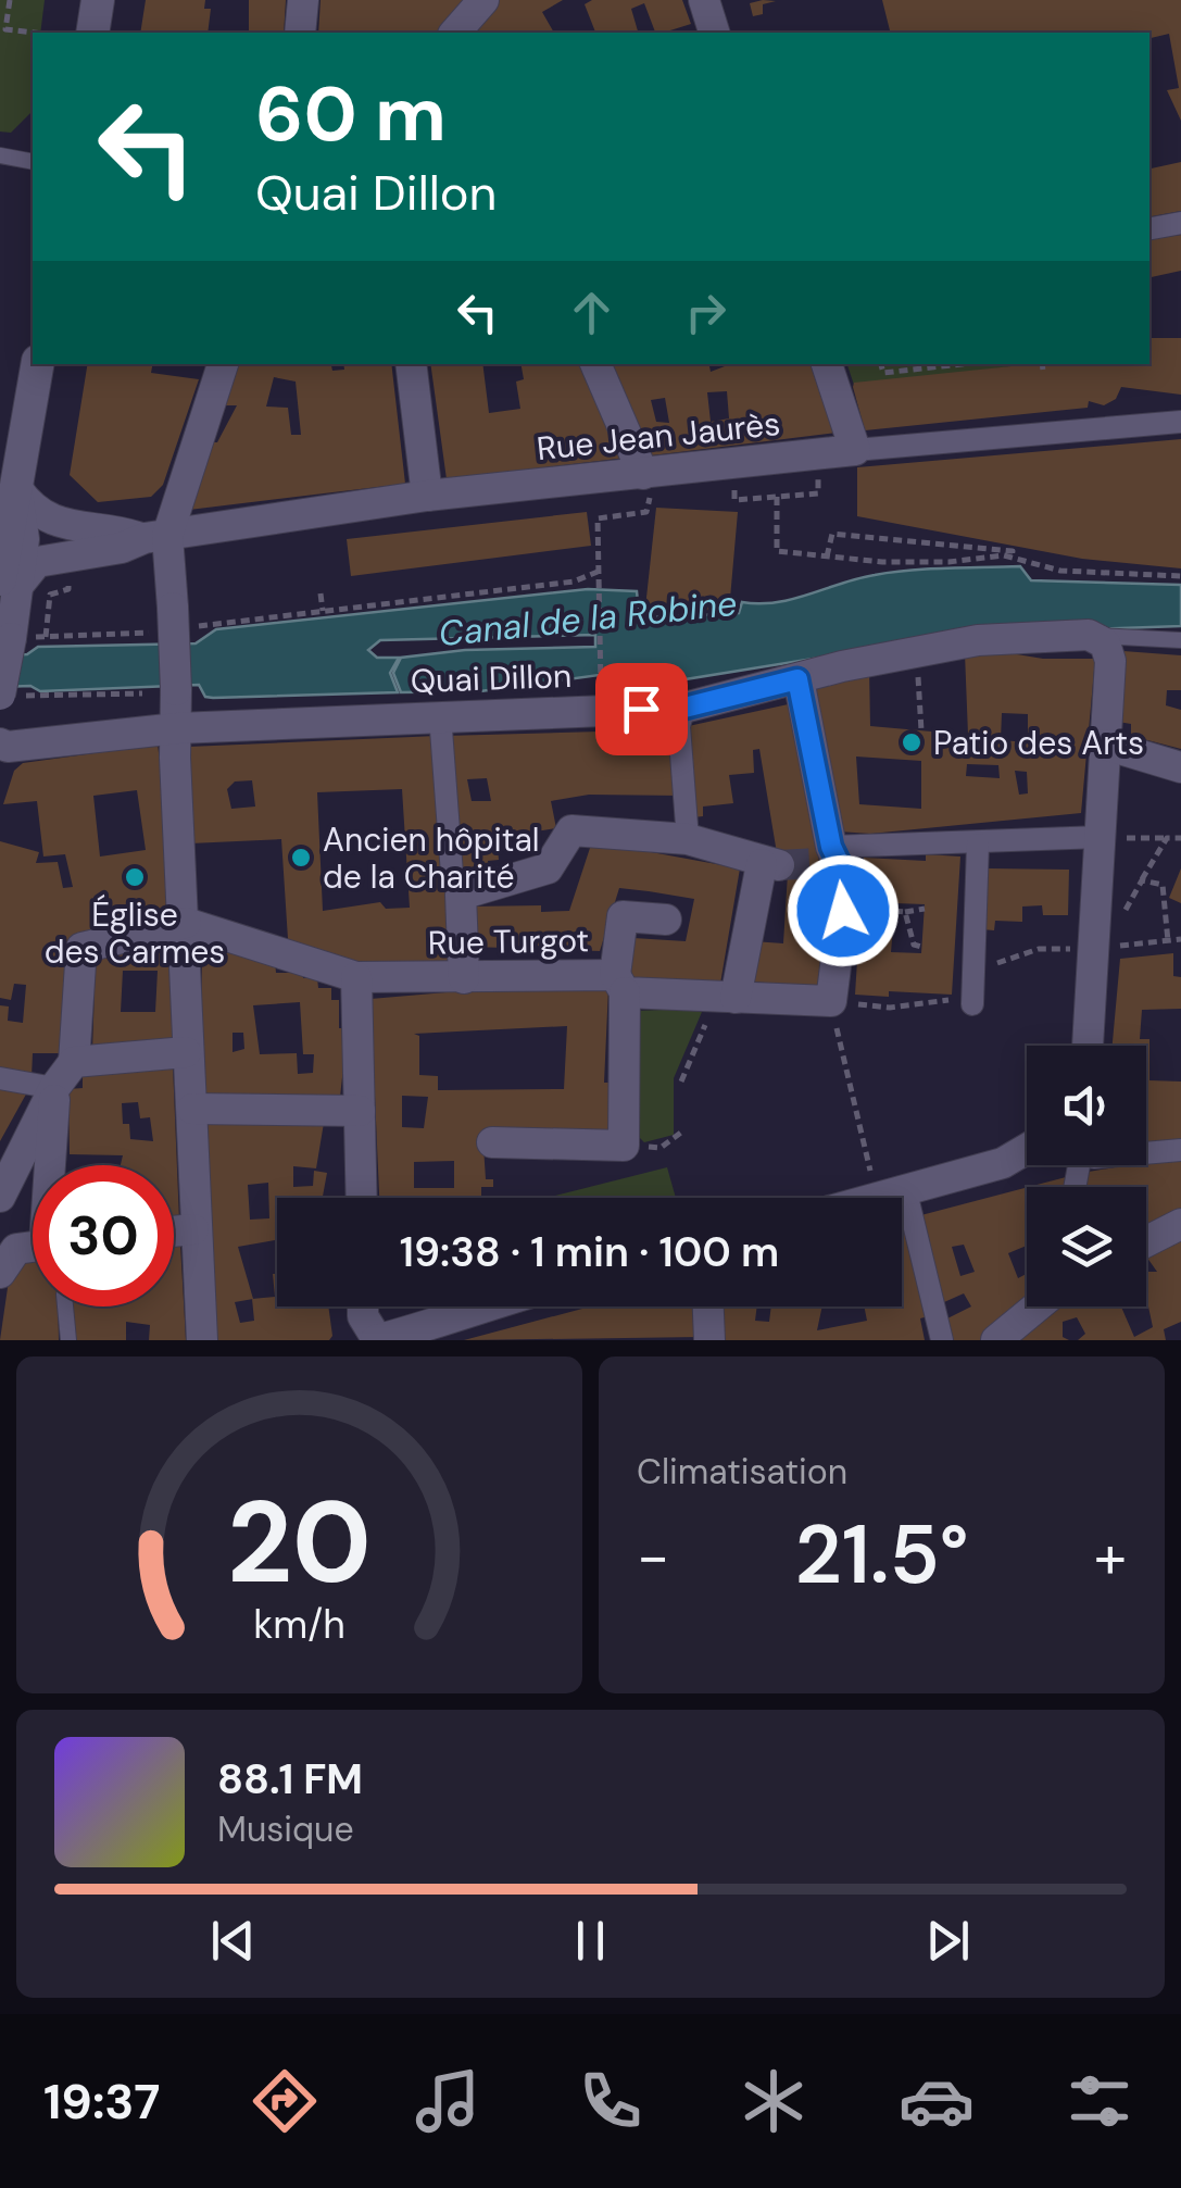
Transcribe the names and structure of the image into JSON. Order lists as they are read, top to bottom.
{
  "streets": {
    "street": ["Rue Jean Jaurès", "Quai Dillon", "Rue Turgot"]
  },
  "water": ["Canal de la Robine"],
  "places": ["Patio des Arts", "Ancien hôpital de la Charité", "Église des Carmes"],
  "page": {
    "turn": ["60 m", "Quai Dillon"],
    "limit": "30",
    "trip": "19:38 · 1 min · 100 m",
    "tile": "Climatisation",
    "heat": ["−", "21.5°", "+"],
    "song": ["88.1 FM", "Musique"],
    "tabs": "19:37",
    "gauge": ["20", "km/h"]
  }
}
